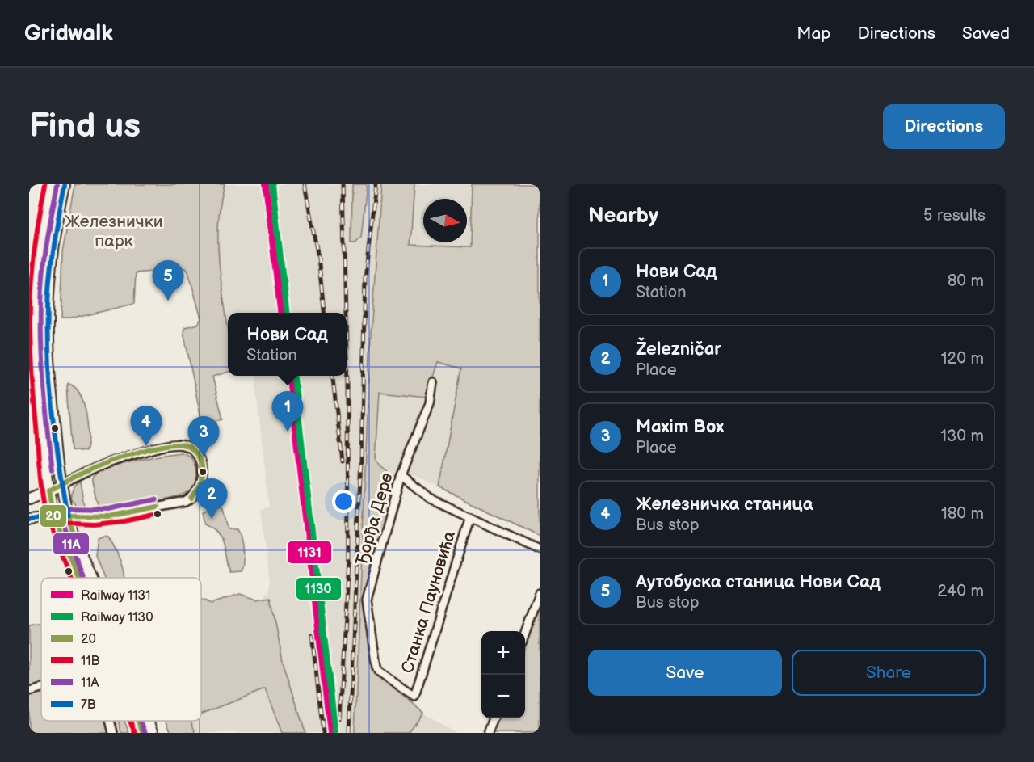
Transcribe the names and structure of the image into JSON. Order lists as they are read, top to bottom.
{
  "streets": {
    "street": ["Ђорђа Дере", "Станка Пауновића"]
  },
  "crossings": [
    ["Ђорђа Дере", "Станка Пауновића"]
  ],
  "parks": ["Железнички парк"],
  "lines": [
    "rail line 1131",
    "rail line 1130",
    "transit line 11B",
    "transit line 11A",
    "transit line 7B",
    "transit line 20"
  ],
  "legend": [
    "Railway 1131",
    "Railway 1130",
    "20",
    "11B",
    "11A",
    "7B"
  ],
  "north": "right",
  "page": {
    "header": "Gridwalk",
    "nav": ["Map", "Directions", "Saved"],
    "buttons": [
      "Directions",
      ["Save", "Share"]
    ],
    "title": "Find us",
    "heading": ["Nearby", "5 results"],
    "list": [
      {
        "mark": "1",
        "name": "Нови Сад",
        "note": "Station",
        "value": "80 m"
      },
      {
        "mark": "2",
        "name": "Železničar",
        "note": "Place",
        "value": "120 m"
      },
      {
        "mark": "3",
        "name": "Maxim Box",
        "note": "Place",
        "value": "130 m"
      },
      {
        "mark": "4",
        "name": "Железничка станица",
        "note": "Bus stop",
        "value": "180 m"
      },
      {
        "mark": "5",
        "name": "Аутобуска станица Нови Сад",
        "note": "Bus stop",
        "value": "240 m"
      }
    ],
    "pins": [
      "5",
      "1",
      "4",
      "3",
      "2"
    ],
    "popup": ["Нови Сад", "Station"],
    "map_buttons": ["+", "−"]
  }
}
